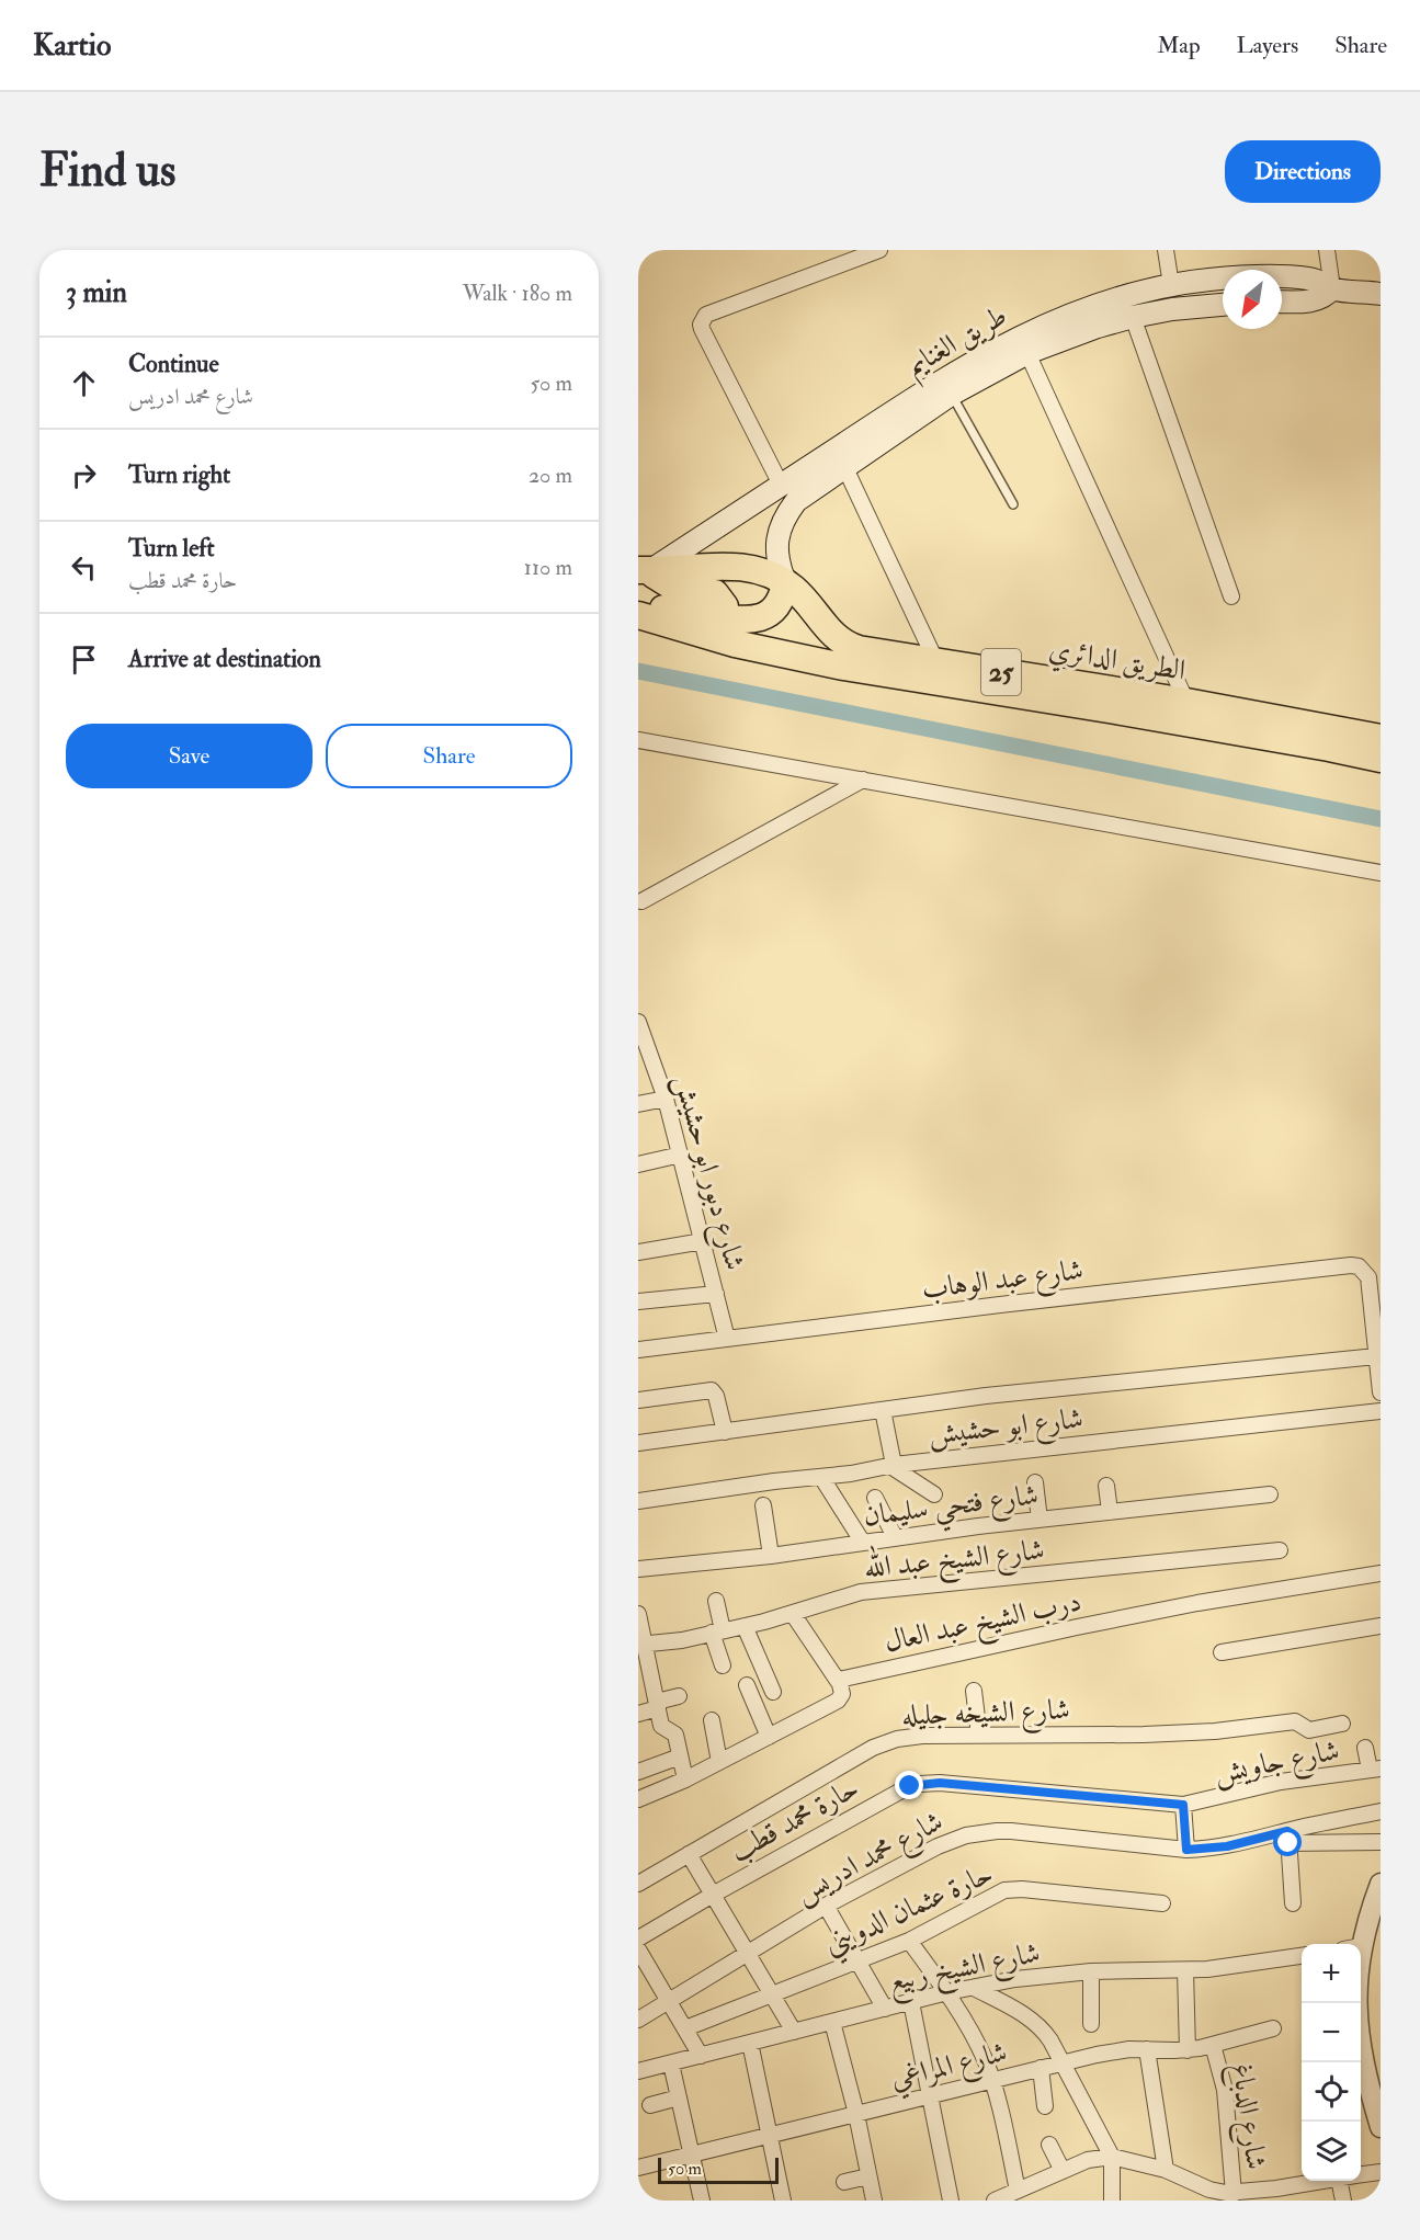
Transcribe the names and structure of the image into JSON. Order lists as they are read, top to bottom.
{
  "streets": {
    "highway": ["الطريق الدائري", "25"],
    "main road": ["طريق الغنايم"],
    "street": [
      "شارع دبور ابو حشيش",
      "شارع عبد الوهاب",
      "شارع ابو حشيش",
      "شارع فتحي سليمان",
      "شارع الشيخ عبد الله",
      "درب الشيخ عبد العال",
      "شارع الشيخه جليله",
      "شارع جاويش",
      "حارة محمد قطب",
      "شارع محمد ادريس",
      "حارة عثمان الدويني",
      "شارع الشيخ ربيع",
      "شارع المراغي",
      "شارع الدباغ"
    ]
  },
  "crossings": [
    ["طريق الغنايم", "الطريق الدائري"],
    ["شارع دبور ابو حشيش", "شارع عبد الوهاب"],
    ["شارع جاويش", "حارة محمد قطب"],
    ["شارع المراغي", "شارع الدباغ"]
  ],
  "scale_bar": "50 m",
  "north": "bottom left",
  "page": {
    "header": "Kartio",
    "nav": ["Map", "Layers", "Share"],
    "buttons": [
      "Directions",
      ["Save", "Share"]
    ],
    "title": "Find us",
    "heading": ["3 min", "Walk · 180 m"],
    "list": [
      ["Continue", "شارع محمد ادريس", "50 m"],
      ["Turn right", "20 m"],
      ["Turn left", "حارة محمد قطب", "110 m"],
      "Arrive at destination"
    ],
    "map_buttons": ["+", "−"],
    "scale": "50 m"
  }
}
